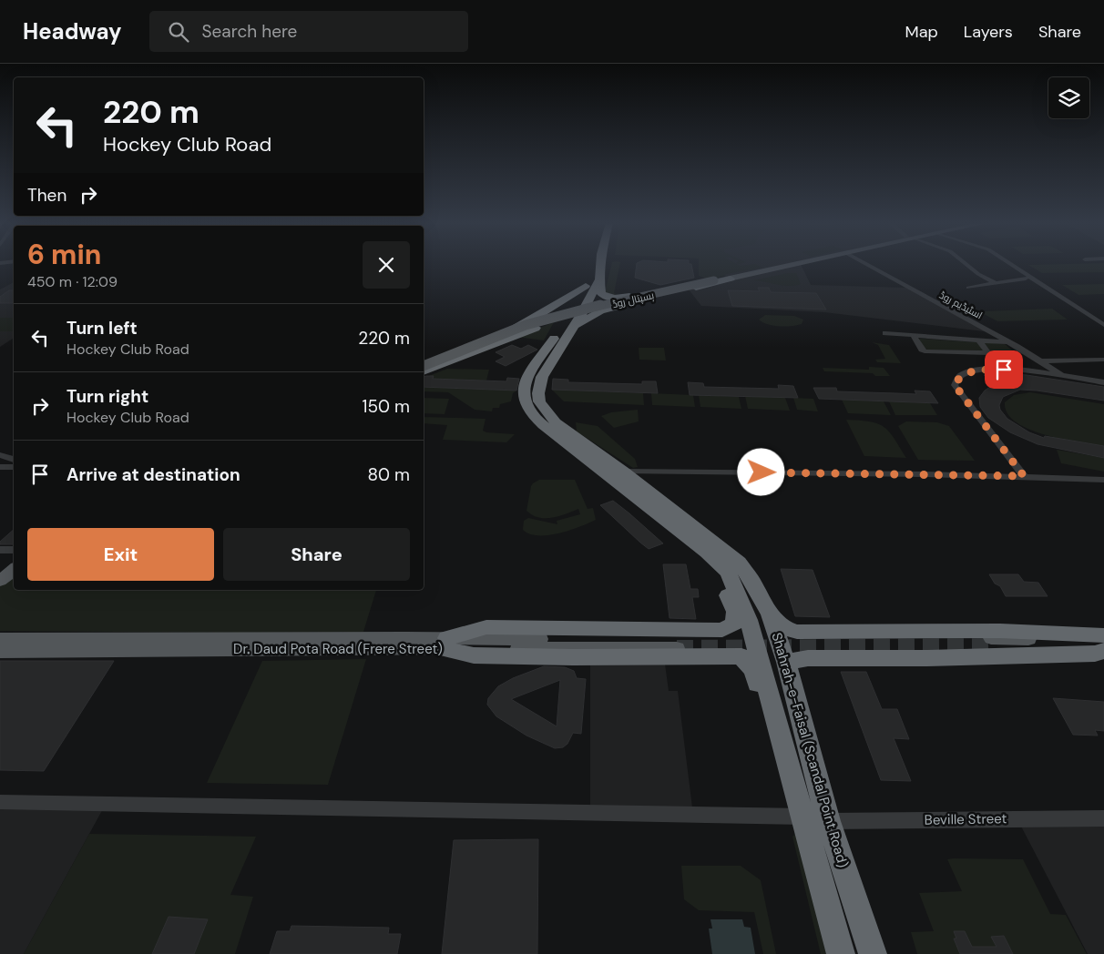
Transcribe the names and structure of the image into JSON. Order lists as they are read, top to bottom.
{
  "streets": {
    "highway": ["Shahrah-e-Faisal (Scandal Point Road)"],
    "main road": ["ہسپتال روڈ", "Dr. Daud Pota Road (Frere Street)"],
    "street": ["اسٹیڈیم روڈ", "Beville Street"]
  },
  "crossings": [
    ["Shahrah-e-Faisal (Scandal Point Road)", "Beville Street"]
  ],
  "page": {
    "header": "Headway",
    "search": "Search here",
    "nav": ["Map", "Layers", "Share"],
    "turn": ["220 m", "Hockey Club Road"],
    "then": "Then",
    "heading": ["6 min", "450 m · 12:09"],
    "list": [
      {
        "name": "Turn left",
        "note": "Hockey Club Road",
        "value": "220 m"
      },
      {
        "name": "Turn right",
        "note": "Hockey Club Road",
        "value": "150 m"
      },
      {
        "name": "Arrive at destination",
        "value": "80 m"
      }
    ],
    "buttons": ["Exit", "Share"]
  }
}
